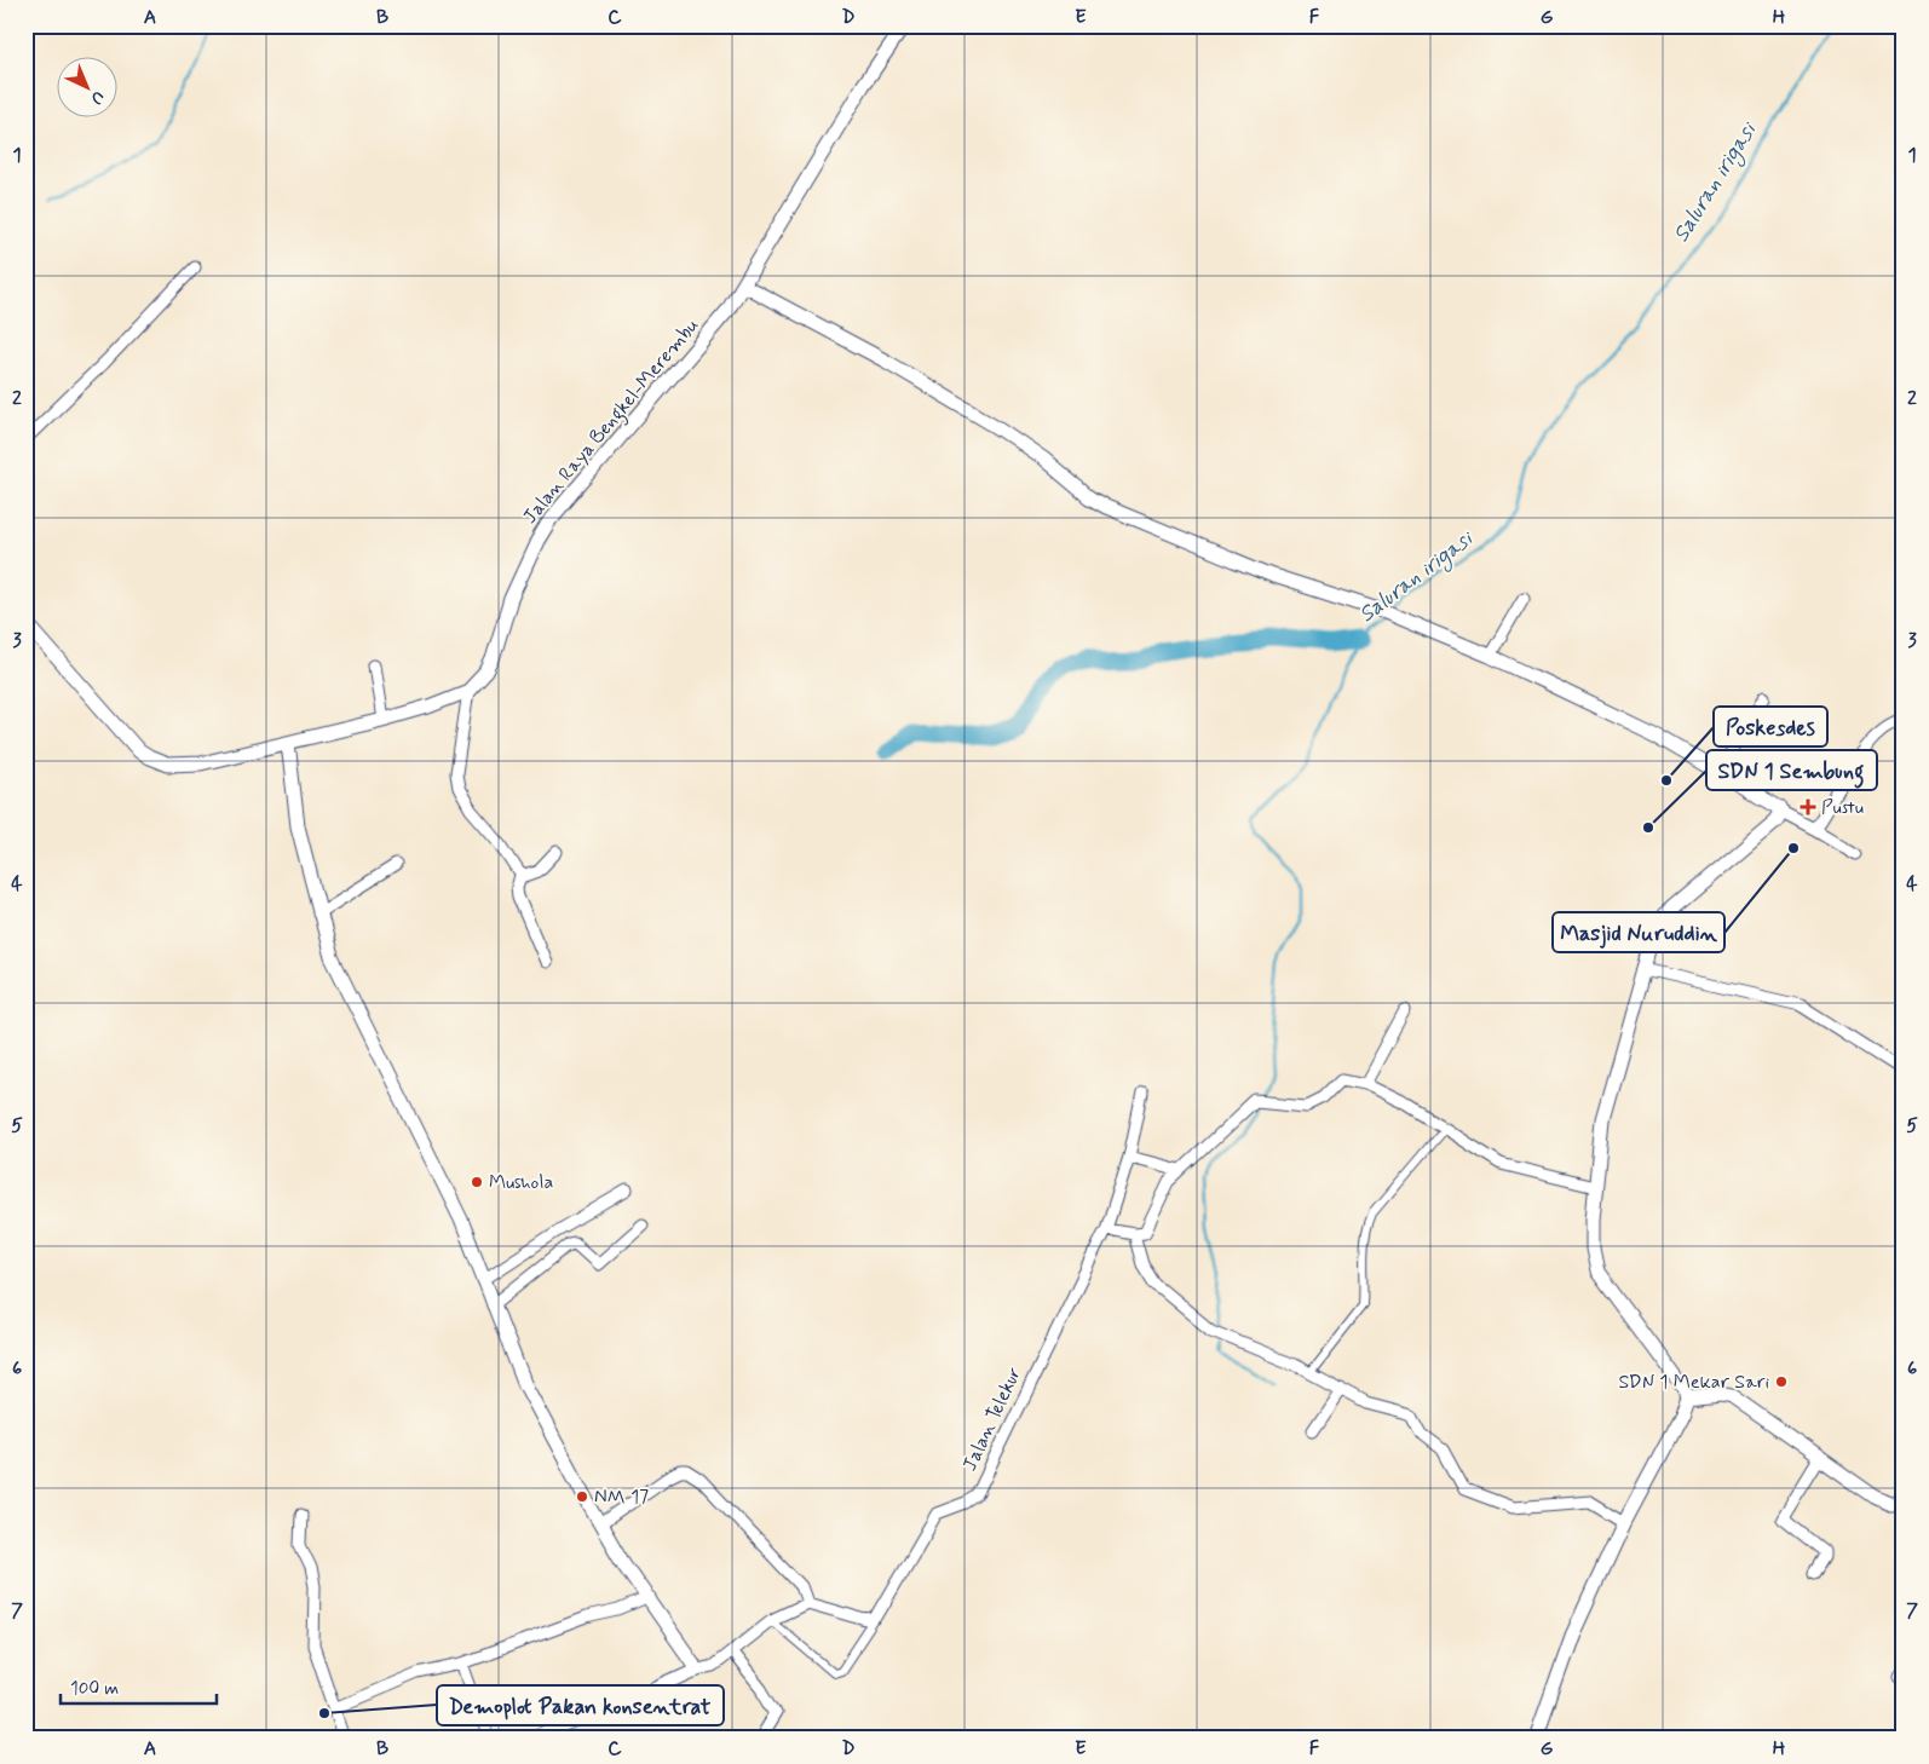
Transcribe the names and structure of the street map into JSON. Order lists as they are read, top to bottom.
{
  "streets": {
    "street": ["Jalan Raya Bengkel-Merembu", "Jalan Telekur"]
  },
  "water": ["Saluran irigasi"],
  "places": {
    "other": [
      "Poskesdes",
      "SDN 1 Sembung",
      "Masjid Nuruddin",
      "Mushola",
      "SDN 1 Mekar Sari",
      "NM 17",
      "Demoplot Pakan konsentrat"
    ],
    "health": ["Pustu"]
  },
  "scale_bar": "100 m",
  "north": "bottom right",
  "grid": {
    "columns": [
      "A",
      "B",
      "C",
      "D",
      "E",
      "F",
      "G",
      "H"
    ],
    "rows": [
      "1",
      "2",
      "3",
      "4",
      "5",
      "6",
      "7"
    ]
  }
}
